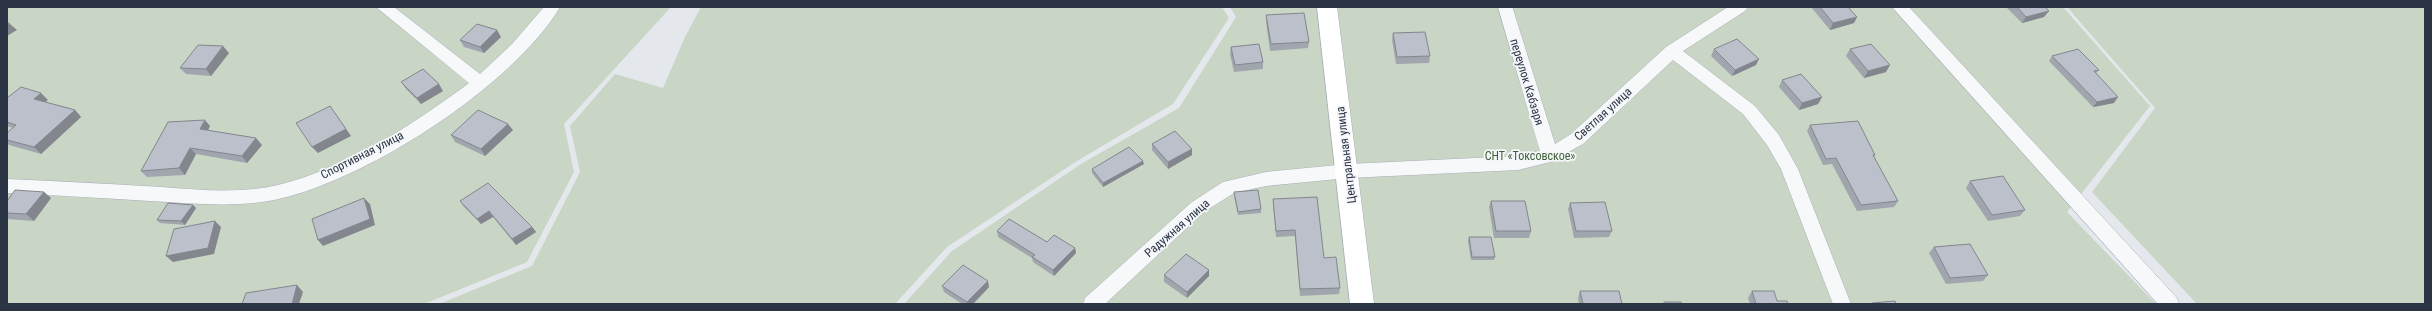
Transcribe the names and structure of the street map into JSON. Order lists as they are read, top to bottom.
{
  "streets": {
    "street": [
      "переулок Кабзаря",
      "Светлая улица",
      "Спортивная улица",
      "Центральная улица",
      "Радужная улица"
    ]
  },
  "crossings": [
    ["переулок Кабзаря", "Светлая улица"],
    ["Светлая улица", "Центральная улица"],
    ["Светлая улица", "Радужная улица"],
    ["Центральная улица", "Радужная улица"]
  ],
  "parks": ["СНТ «Токсовское»"]
}
